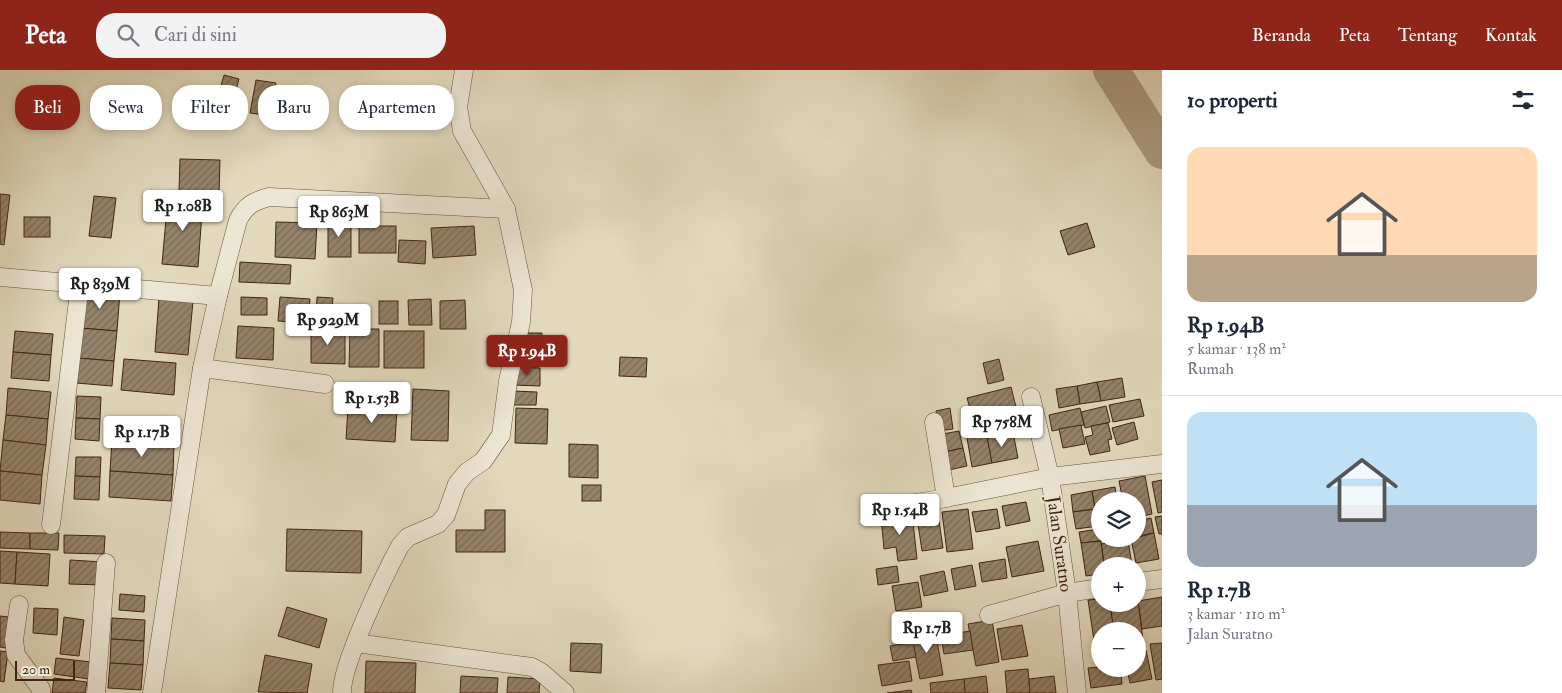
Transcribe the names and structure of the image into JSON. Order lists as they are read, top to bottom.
{
  "streets": {
    "street": ["Jalan Suratno"]
  },
  "scale_bar": "20 m",
  "page": {
    "header": "Peta",
    "search": "Cari di sini",
    "nav": [
      "Beranda",
      "Peta",
      "Tentang",
      "Kontak"
    ],
    "heading": "10 properti",
    "chip": [
      "Beli",
      "Sewa",
      "Filter",
      "Baru",
      "Apartemen"
    ],
    "list": [
      {
        "name": "Rp 1.94B",
        "note": "5 kamar · 138 m² · Rumah"
      },
      {
        "name": "Rp 1.7B",
        "note": "3 kamar · 110 m² · Jalan Suratno"
      }
    ],
    "price": [
      "Rp 1.08B",
      "Rp 863M",
      "Rp 839M",
      "Rp 929M",
      "Rp 1.94B",
      "Rp 1.53B",
      "Rp 758M",
      "Rp 1.17B",
      "Rp 1.54B",
      "Rp 1.7B"
    ],
    "map_buttons": ["+", "−"],
    "scale": "20 m"
  }
}
